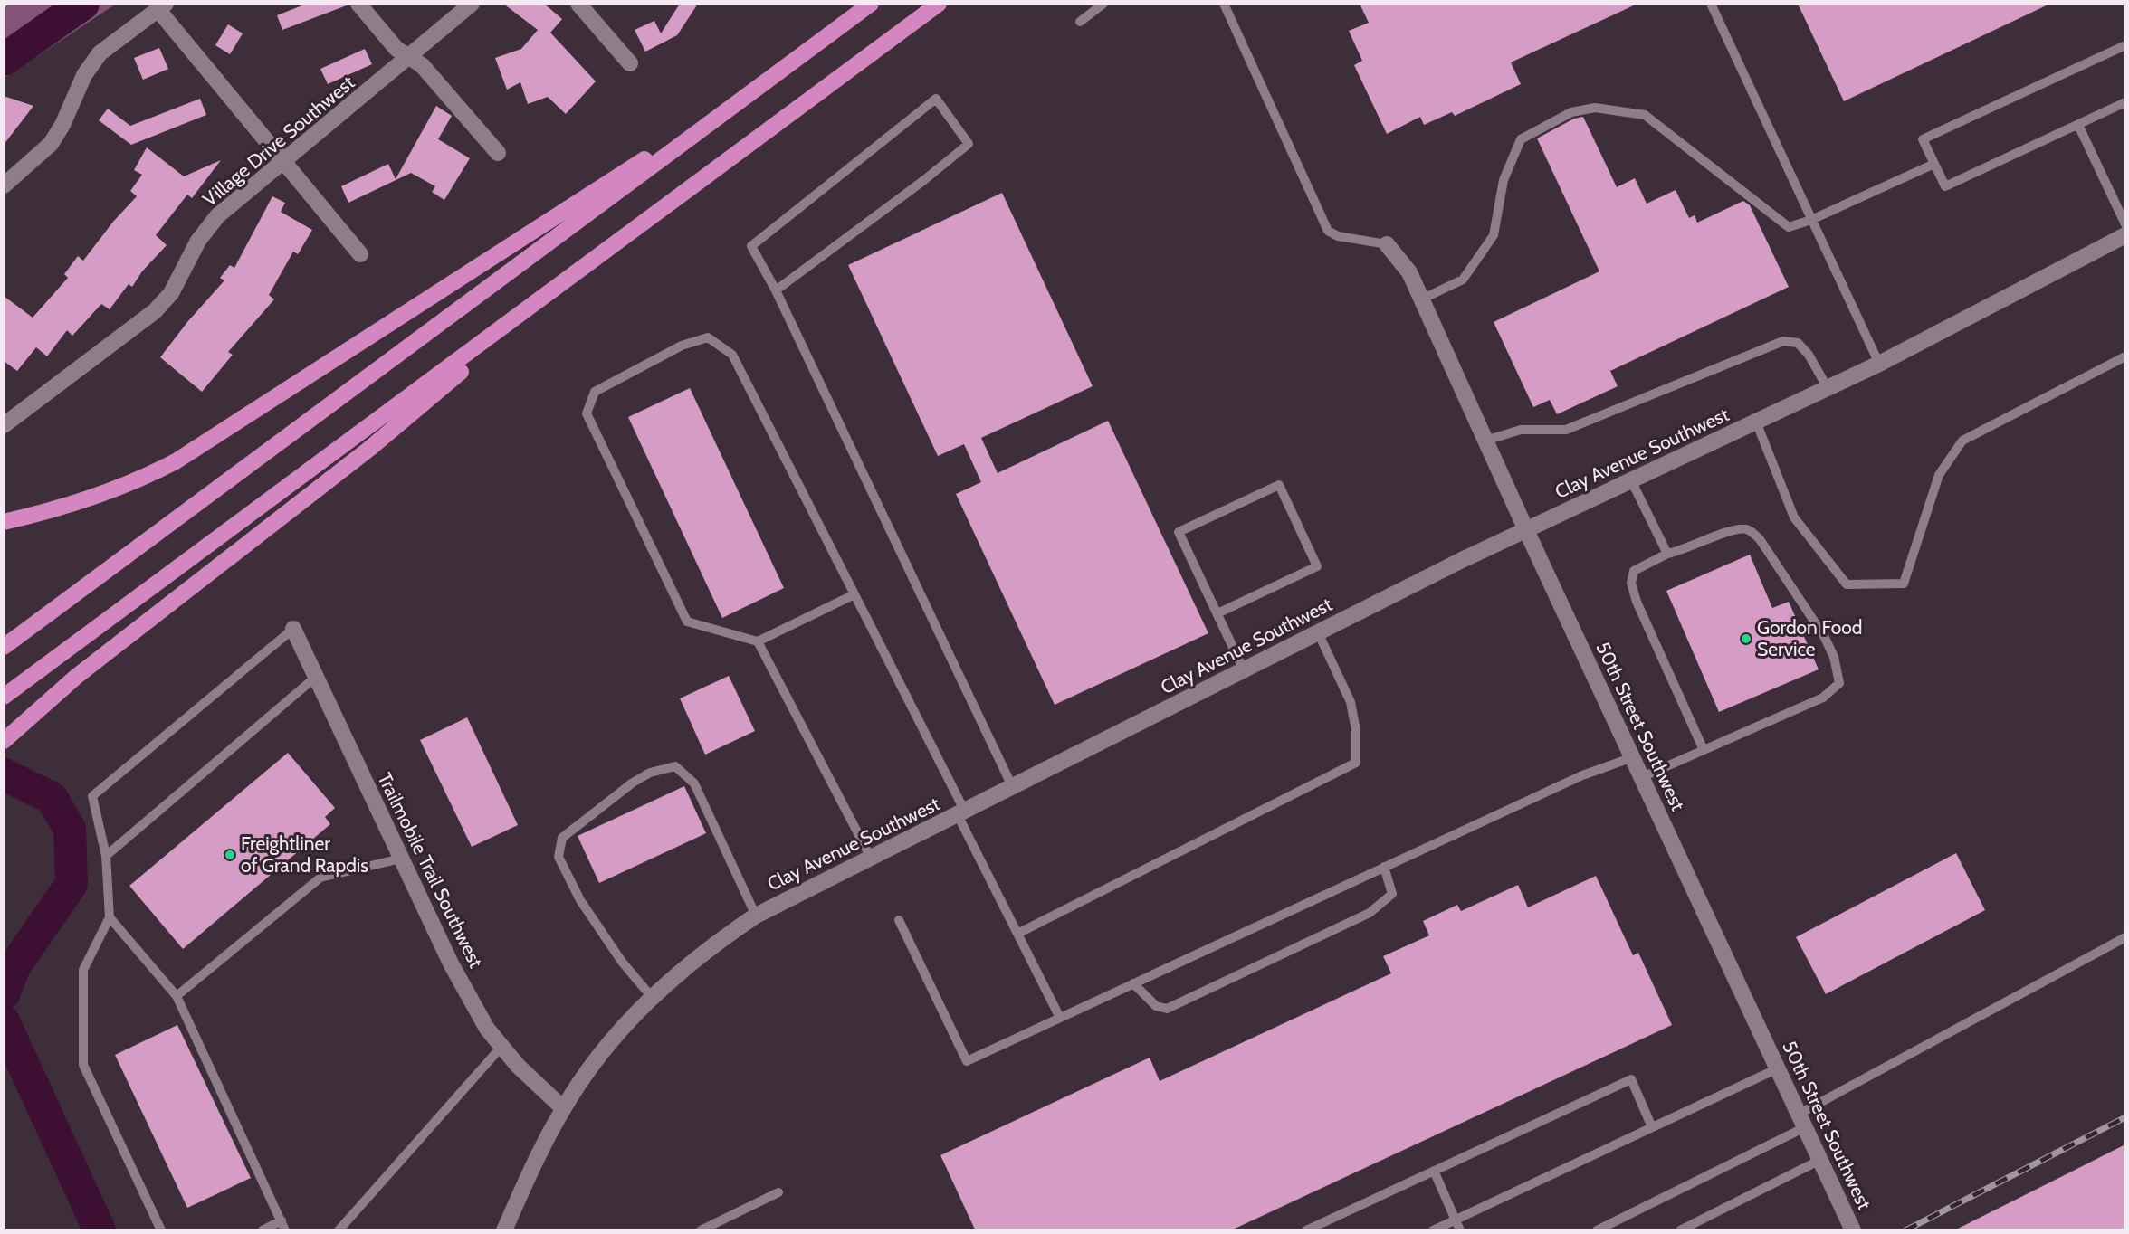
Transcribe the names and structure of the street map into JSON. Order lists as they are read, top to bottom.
{
  "streets": {
    "street": [
      "Village Drive Southwest",
      "Clay Avenue Southwest",
      "50th Street Southwest",
      "Trailmobile Trail Southwest"
    ]
  },
  "crossings": [
    ["Clay Avenue Southwest", "50th Street Southwest"],
    ["Clay Avenue Southwest", "Trailmobile Trail Southwest"]
  ],
  "places": ["Gordon Food Service", "Freightliner of Grand Rapdis"]
}
